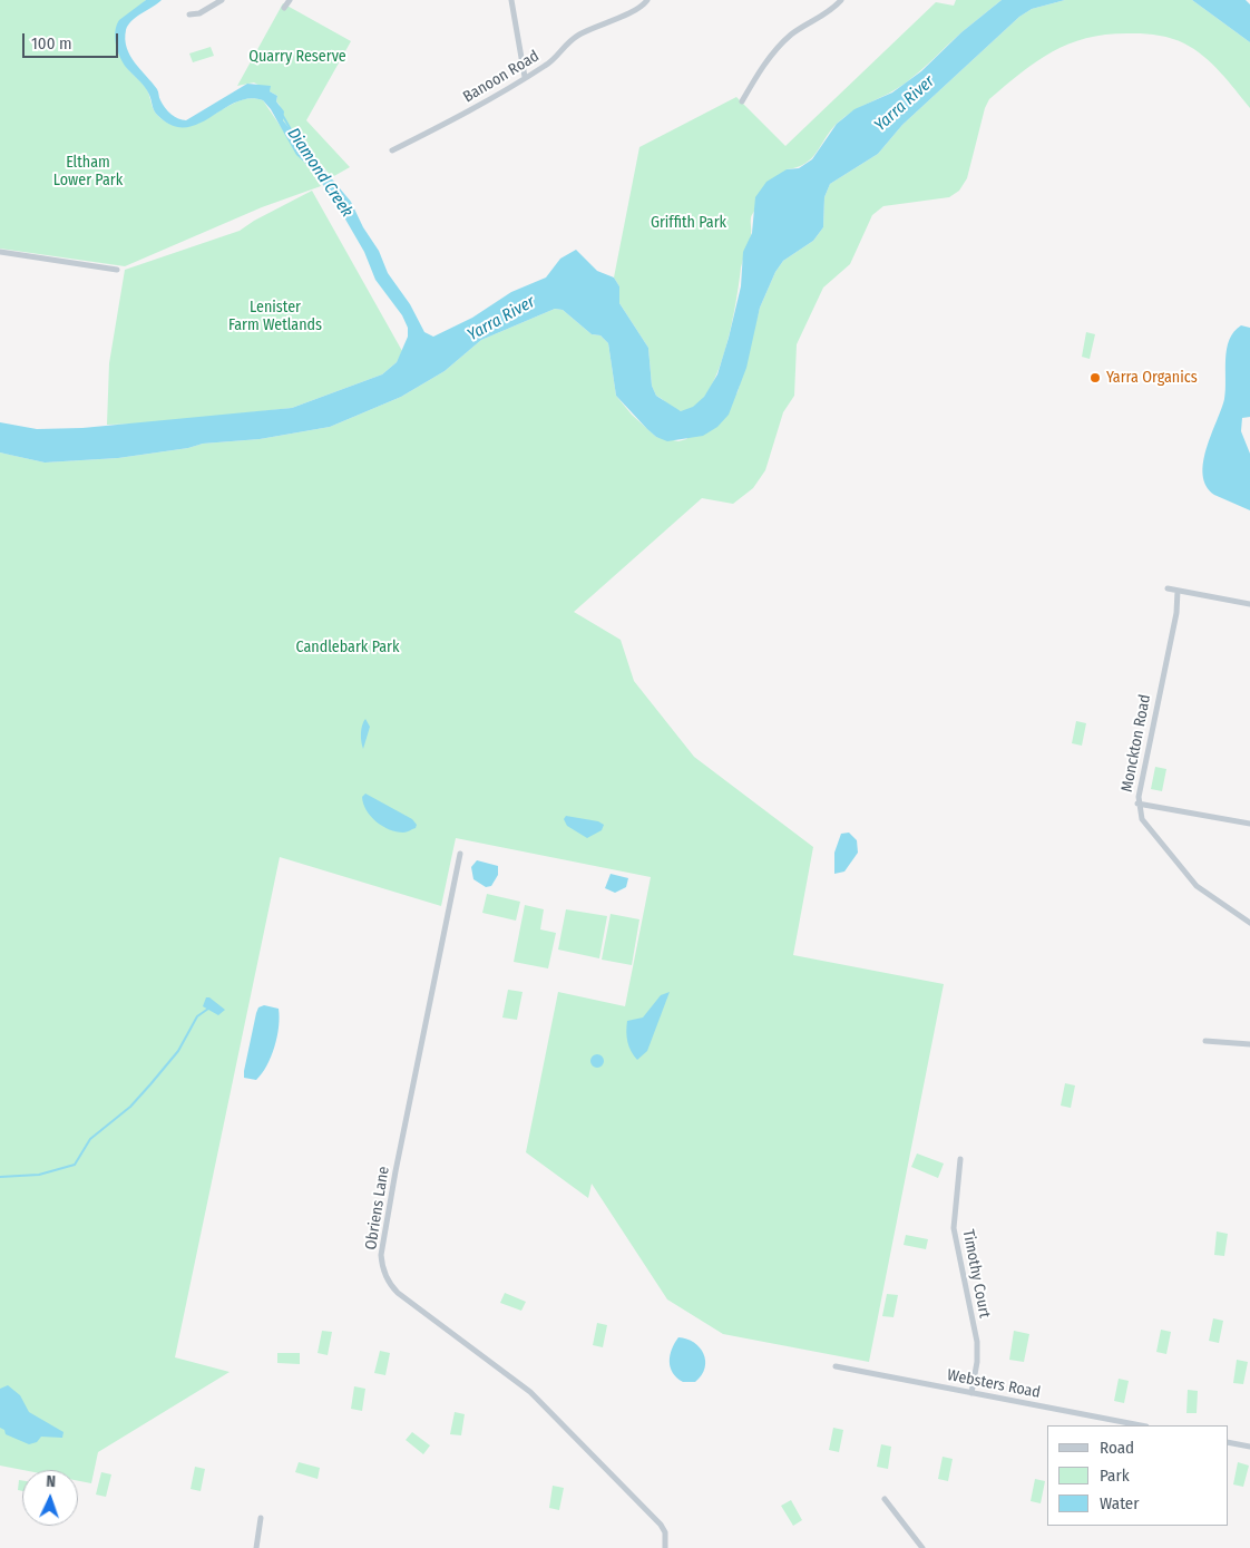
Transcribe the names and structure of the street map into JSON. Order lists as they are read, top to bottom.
{
  "streets": {
    "street": [
      "Banoon Road",
      "Monckton Road",
      "Obriens Lane",
      "Timothy Court",
      "Websters Road"
    ]
  },
  "crossings": [
    ["Timothy Court", "Websters Road"]
  ],
  "water": ["Yarra River", "Diamond Creek"],
  "parks": [
    "Quarry Reserve",
    "Eltham Lower Park",
    "Griffith Park",
    "Lenister Farm Wetlands",
    "Candlebark Park"
  ],
  "places": ["Yarra Organics"],
  "legend": ["Road", "Park", "Water"],
  "scale_bar": "100 m",
  "north": "top"
}
